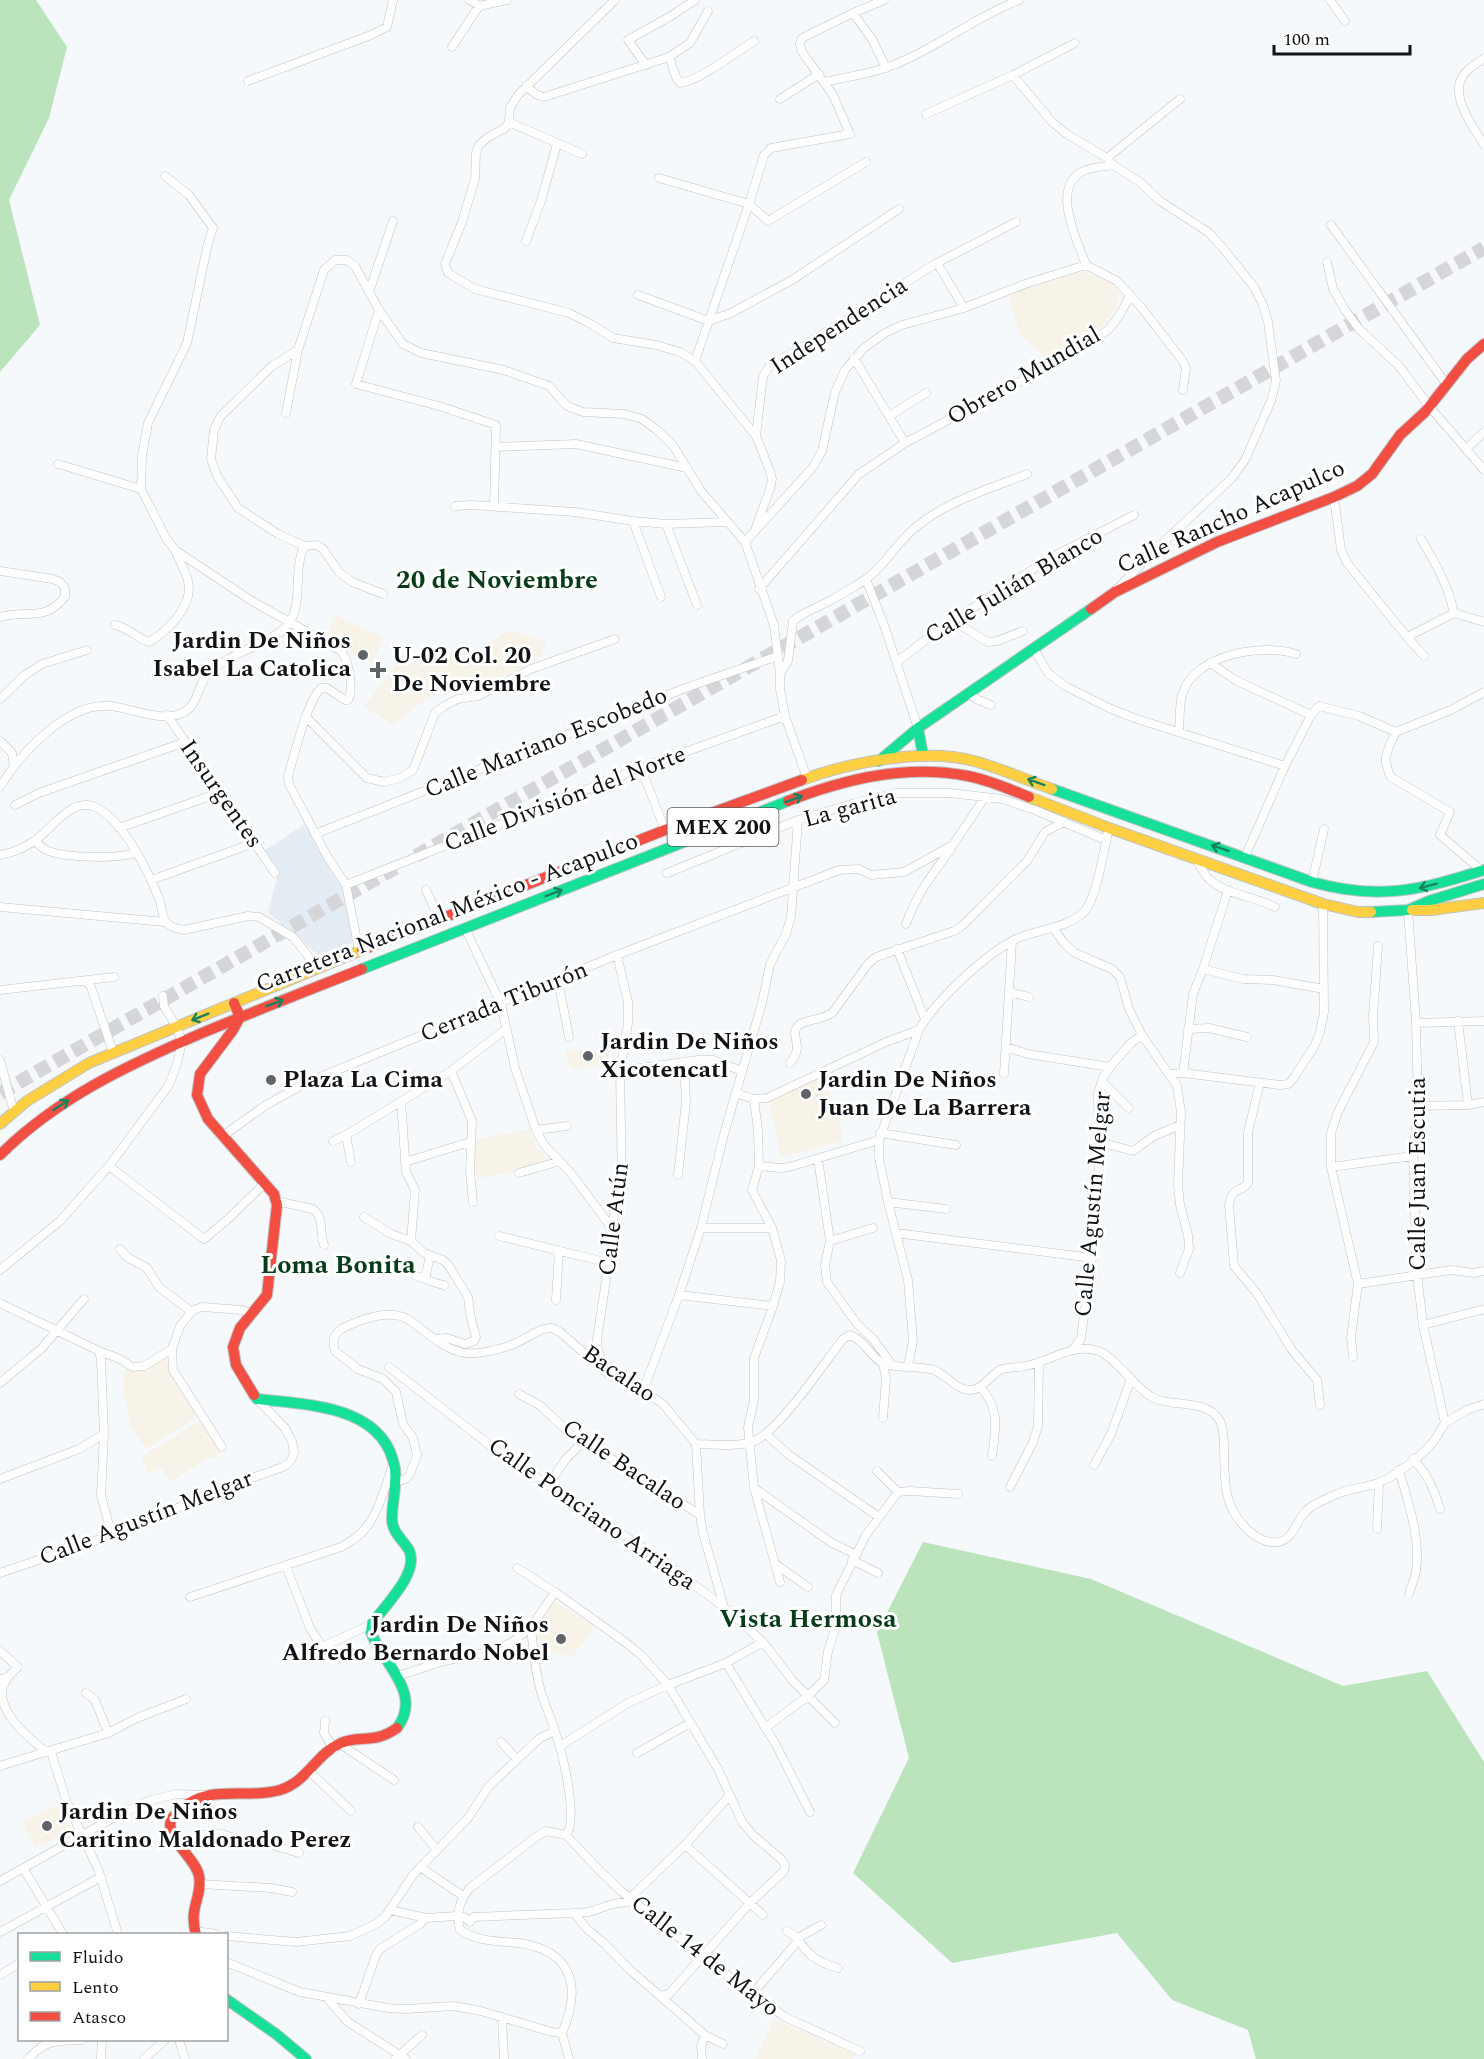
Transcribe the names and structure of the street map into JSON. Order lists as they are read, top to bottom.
{
  "streets": {
    "main road": ["Calle Rancho Acapulco", "MEX 200", "Carretera Nacional México - Acapulco"],
    "street": [
      "Independencia",
      "Obrero Mundial",
      "Calle Julián Blanco",
      "Calle Mariano Escobedo",
      "Insurgentes",
      "Calle División del Norte",
      "La garita",
      "Cerrada Tiburón",
      "Calle Juan Escutia",
      "Calle Agustín Melgar",
      "Calle Atún",
      "Bacalao",
      "Calle Bacalao",
      "Calle Ponciano Arriaga",
      "Calle 14 de Mayo"
    ]
  },
  "crossings": [
    ["Calle Rancho Acapulco", "Carretera Nacional México - Acapulco"],
    ["La garita", "Carretera Nacional México - Acapulco"],
    ["Carretera Nacional México - Acapulco", "Calle Juan Escutia"],
    ["Cerrada Tiburón", "Calle Atún"],
    ["Calle Atún", "Bacalao"]
  ],
  "districts": ["20 de Noviembre", "Loma Bonita", "Vista Hermosa"],
  "places": {
    "other": [
      "Jardin De Niños Isabel La Catolica",
      "Jardin De Niños Xicotencatl",
      "Plaza La Cima",
      "Jardin De Niños Juan De La Barrera",
      "Jardin De Niños Alfredo Bernardo Nobel",
      "Jardin De Niños Caritino Maldonado Perez"
    ],
    "health": ["U-02 Col. 20 De Noviembre"]
  },
  "legend": ["Fluido", "Lento", "Atasco"],
  "scale_bar": "100 m"
}
